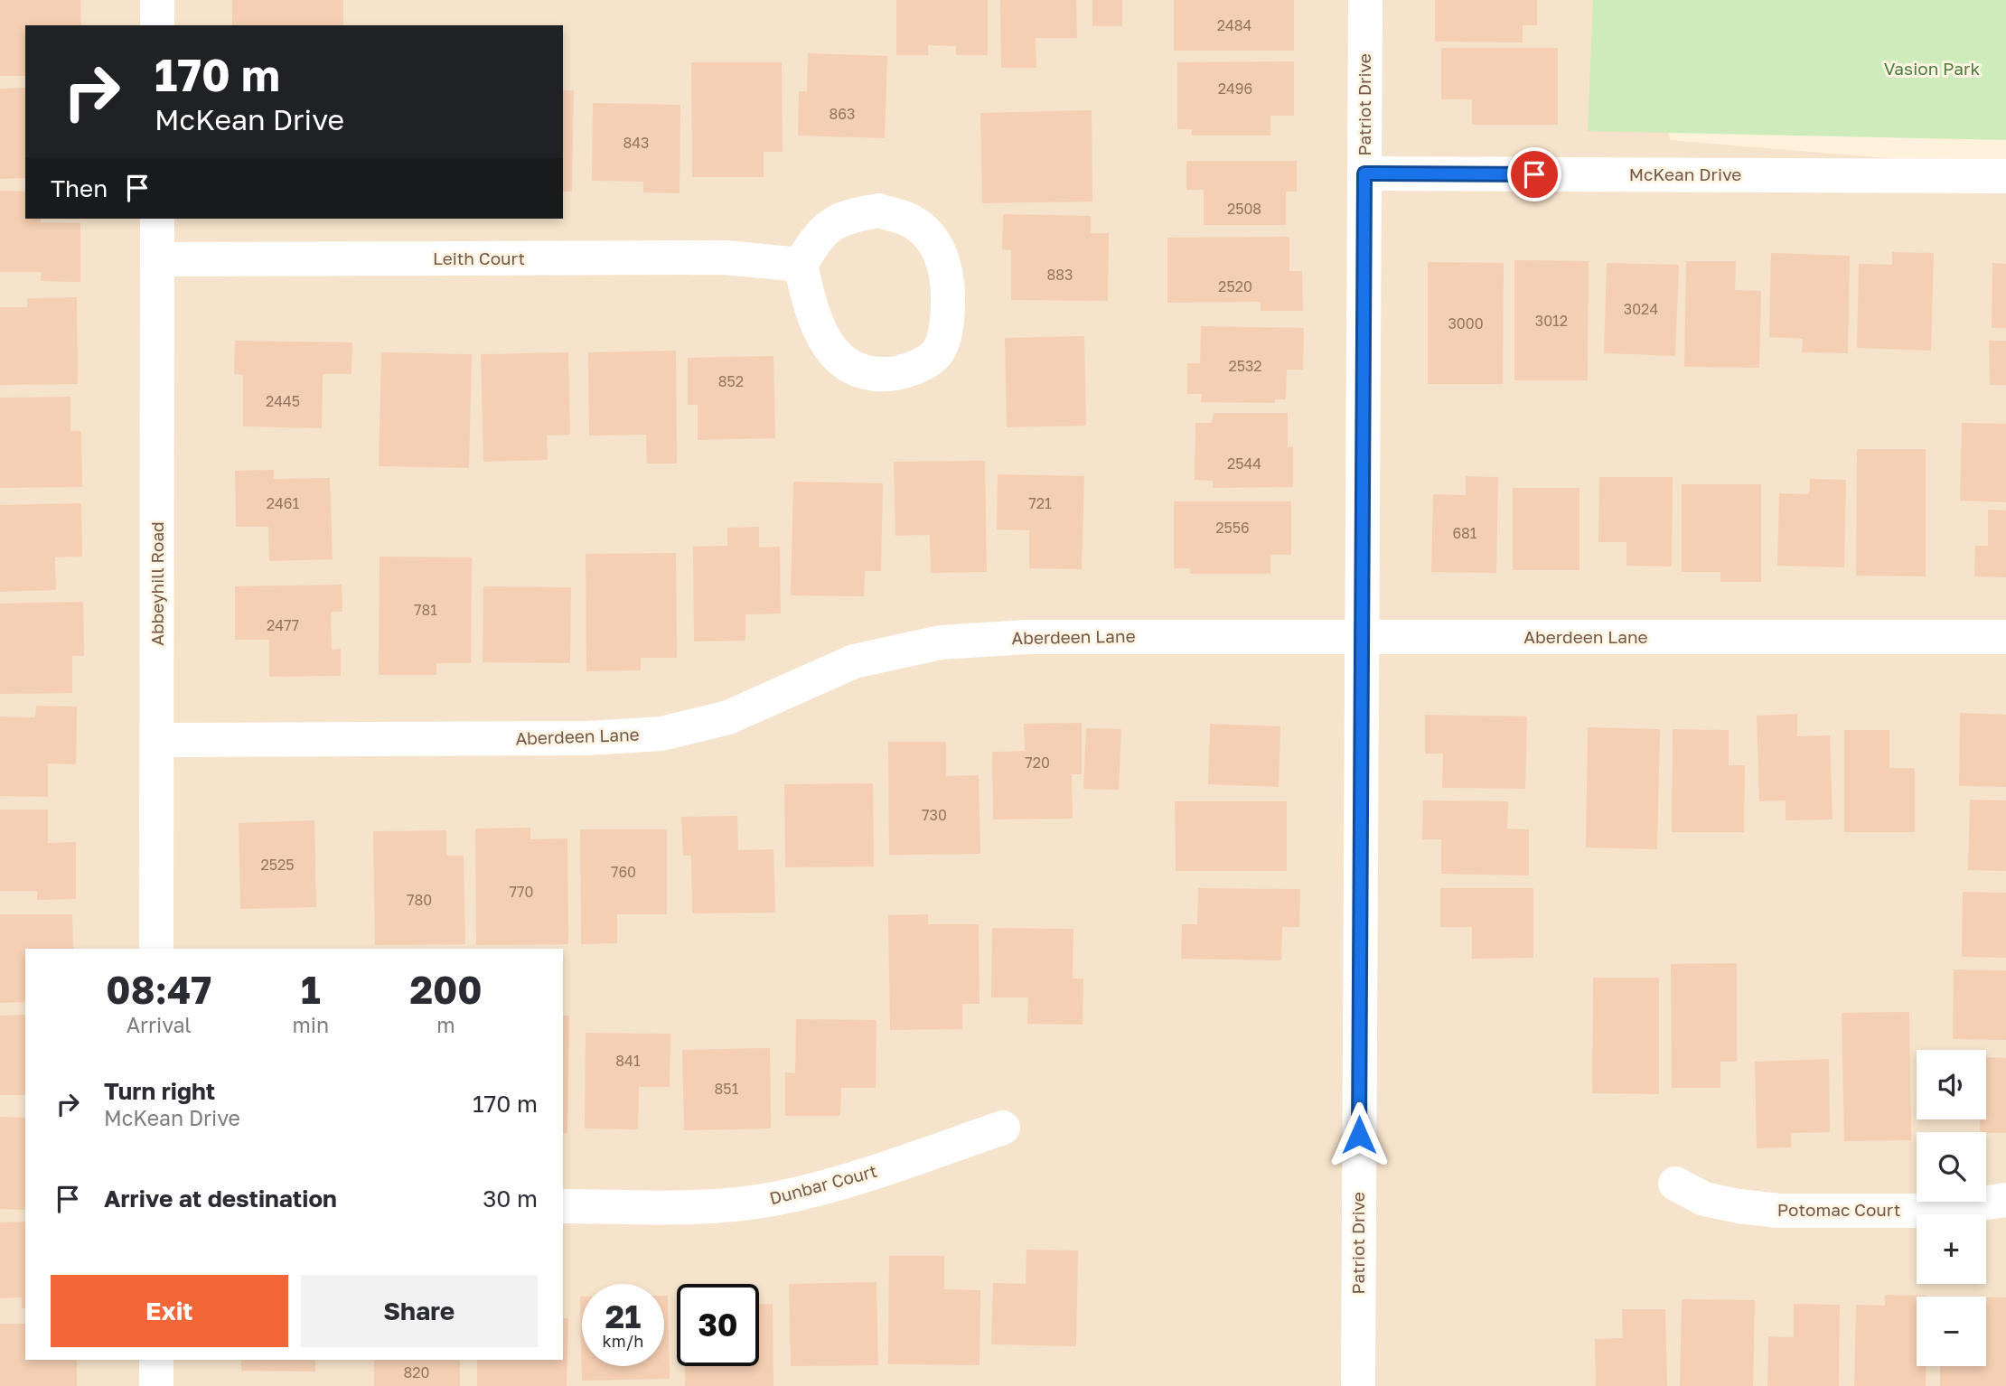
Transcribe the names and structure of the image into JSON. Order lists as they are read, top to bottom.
{
  "streets": {
    "street": [
      "Patriot Drive",
      "McKean Drive",
      "Leith Court",
      "Abbeyhill Road",
      "Aberdeen Lane",
      "Dunbar Court",
      "Potomac Court"
    ]
  },
  "crossings": [
    ["Patriot Drive", "McKean Drive"],
    ["Patriot Drive", "Aberdeen Lane"],
    ["Leith Court", "Abbeyhill Road"],
    ["Abbeyhill Road", "Aberdeen Lane"]
  ],
  "parks": ["Vasion Park"],
  "house_numbers": [
    "2484",
    "2496",
    "863",
    "843",
    "2508",
    "883",
    "2520",
    "3024",
    "3012",
    "3000",
    "2532",
    "852",
    "2445",
    "2544",
    "2461",
    "721",
    "2556",
    "681",
    "781",
    "2477",
    "720",
    "730",
    "2525",
    "760",
    "770",
    "780",
    "841",
    "851",
    "820"
  ],
  "page": {
    "turn": ["170 m", "McKean Drive"],
    "then": "Then",
    "eta": [
      "08:47",
      "Arrival",
      "1",
      "min",
      "200",
      "m"
    ],
    "map_buttons": ["+", "−"],
    "list": [
      {
        "name": "Turn right",
        "note": "McKean Drive",
        "value": "170 m"
      },
      {
        "name": "Arrive at destination",
        "value": "30 m"
      }
    ],
    "buttons": ["Exit", "Share"],
    "speed": "21 km/h",
    "limit": "30"
  }
}
